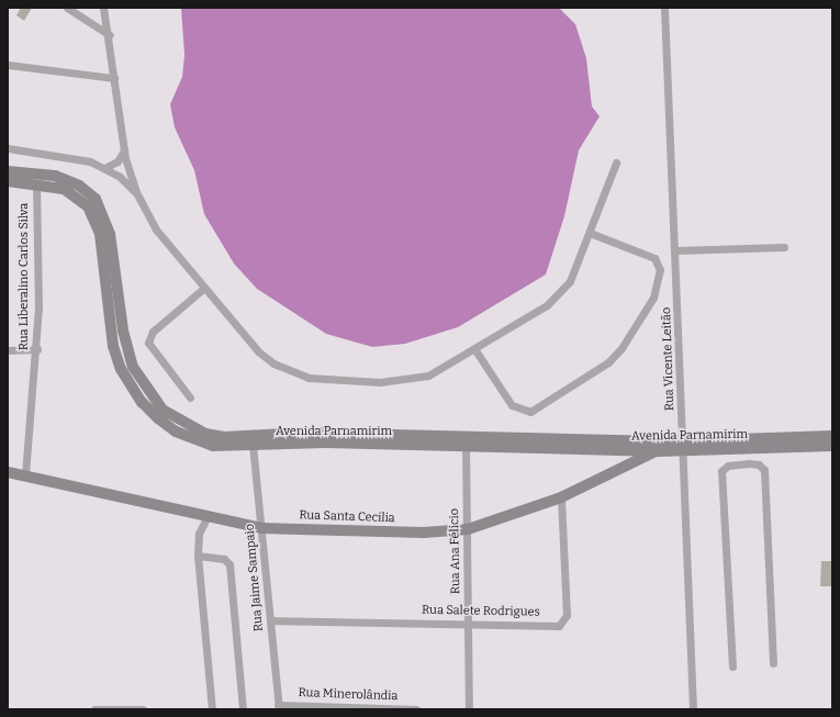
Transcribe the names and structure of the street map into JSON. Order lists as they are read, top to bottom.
{
  "streets": {
    "street": [
      "Rua Liberalino Carlos Silva",
      "Rua Vicente Leitão",
      "Avenida Parnamirim",
      "Rua Santa Cecilia",
      "Rua Ana Félicio",
      "Rua Jaime Sampaio",
      "Rua Salete Rodrigues",
      "Rua Minerolândia"
    ]
  },
  "crossings": [
    ["Rua Liberalino Carlos Silva", "Avenida Parnamirim"],
    ["Rua Liberalino Carlos Silva", "Rua Santa Cecilia"],
    ["Rua Vicente Leitão", "Avenida Parnamirim"],
    ["Rua Vicente Leitão", "Rua Santa Cecilia"],
    ["Avenida Parnamirim", "Rua Santa Cecilia"],
    ["Avenida Parnamirim", "Rua Ana Félicio"],
    ["Avenida Parnamirim", "Rua Jaime Sampaio"],
    ["Rua Santa Cecilia", "Rua Ana Félicio"],
    ["Rua Santa Cecilia", "Rua Jaime Sampaio"],
    ["Rua Santa Cecilia", "Rua Salete Rodrigues"],
    ["Rua Ana Félicio", "Rua Salete Rodrigues"],
    ["Rua Jaime Sampaio", "Rua Salete Rodrigues"],
    ["Rua Jaime Sampaio", "Rua Minerolândia"]
  ]
}
